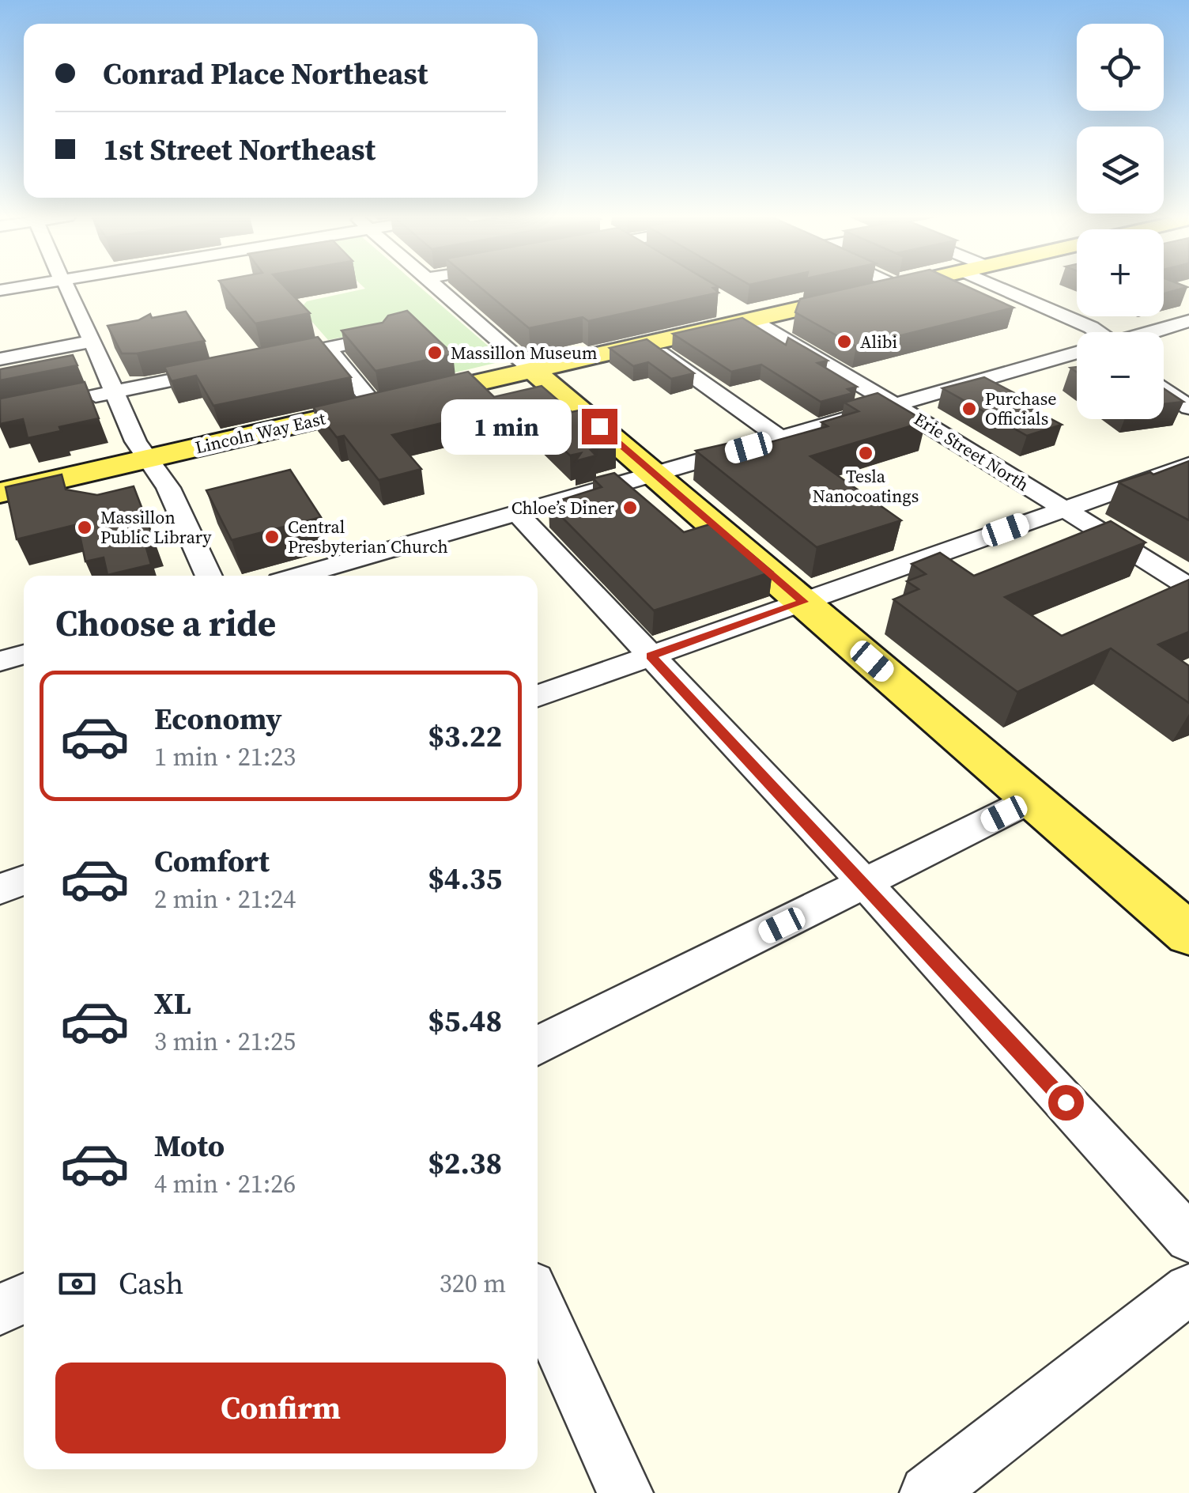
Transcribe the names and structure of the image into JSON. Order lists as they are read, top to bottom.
{
  "streets": {
    "main road": ["Lincoln Way East"],
    "street": ["Erie Street North"]
  },
  "crossings": [
    ["Lincoln Way East", "Erie Street North"]
  ],
  "places": [
    "Alibi",
    "Massillon Museum",
    "Purchase Officials",
    "Tesla Nanocoatings",
    "Chloe’s Diner",
    "Massillon Public Library",
    "Central Presbyterian Church"
  ],
  "page": {
    "map_buttons": ["+", "−"],
    "banner": ["Conrad Place Northeast", "1st Street Northeast"],
    "bubble": "1 min",
    "heading": "Choose a ride",
    "list": [
      {
        "name": "Economy",
        "note": "1 min · 21:23",
        "value": "$3.22"
      },
      {
        "name": "Comfort",
        "note": "2 min · 21:24",
        "value": "$4.35"
      },
      {
        "name": "XL",
        "note": "3 min · 21:25",
        "value": "$5.48"
      },
      {
        "name": "Moto",
        "note": "4 min · 21:26",
        "value": "$2.38"
      }
    ],
    "pay": ["Cash", "320 m"],
    "buttons": "Confirm"
  }
}
